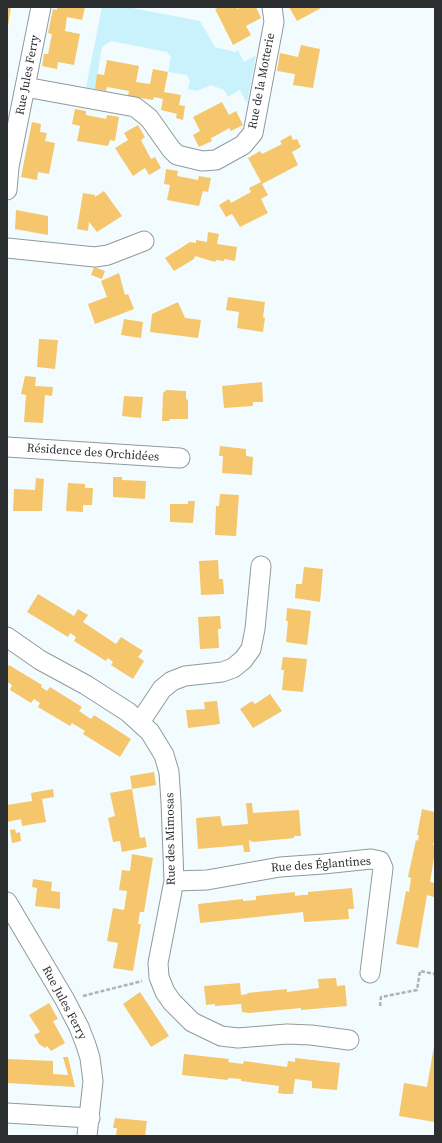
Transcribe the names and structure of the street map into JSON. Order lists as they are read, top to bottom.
{
  "streets": {
    "street": [
      "Rue Jules Ferry",
      "Rue de la Motterie",
      "Résidence des Orchidées",
      "Rue des Mimosas",
      "Rue des Églantines"
    ]
  },
  "crossings": [
    ["Rue Jules Ferry", "Rue de la Motterie"],
    ["Rue des Mimosas", "Rue des Églantines"]
  ]
}
